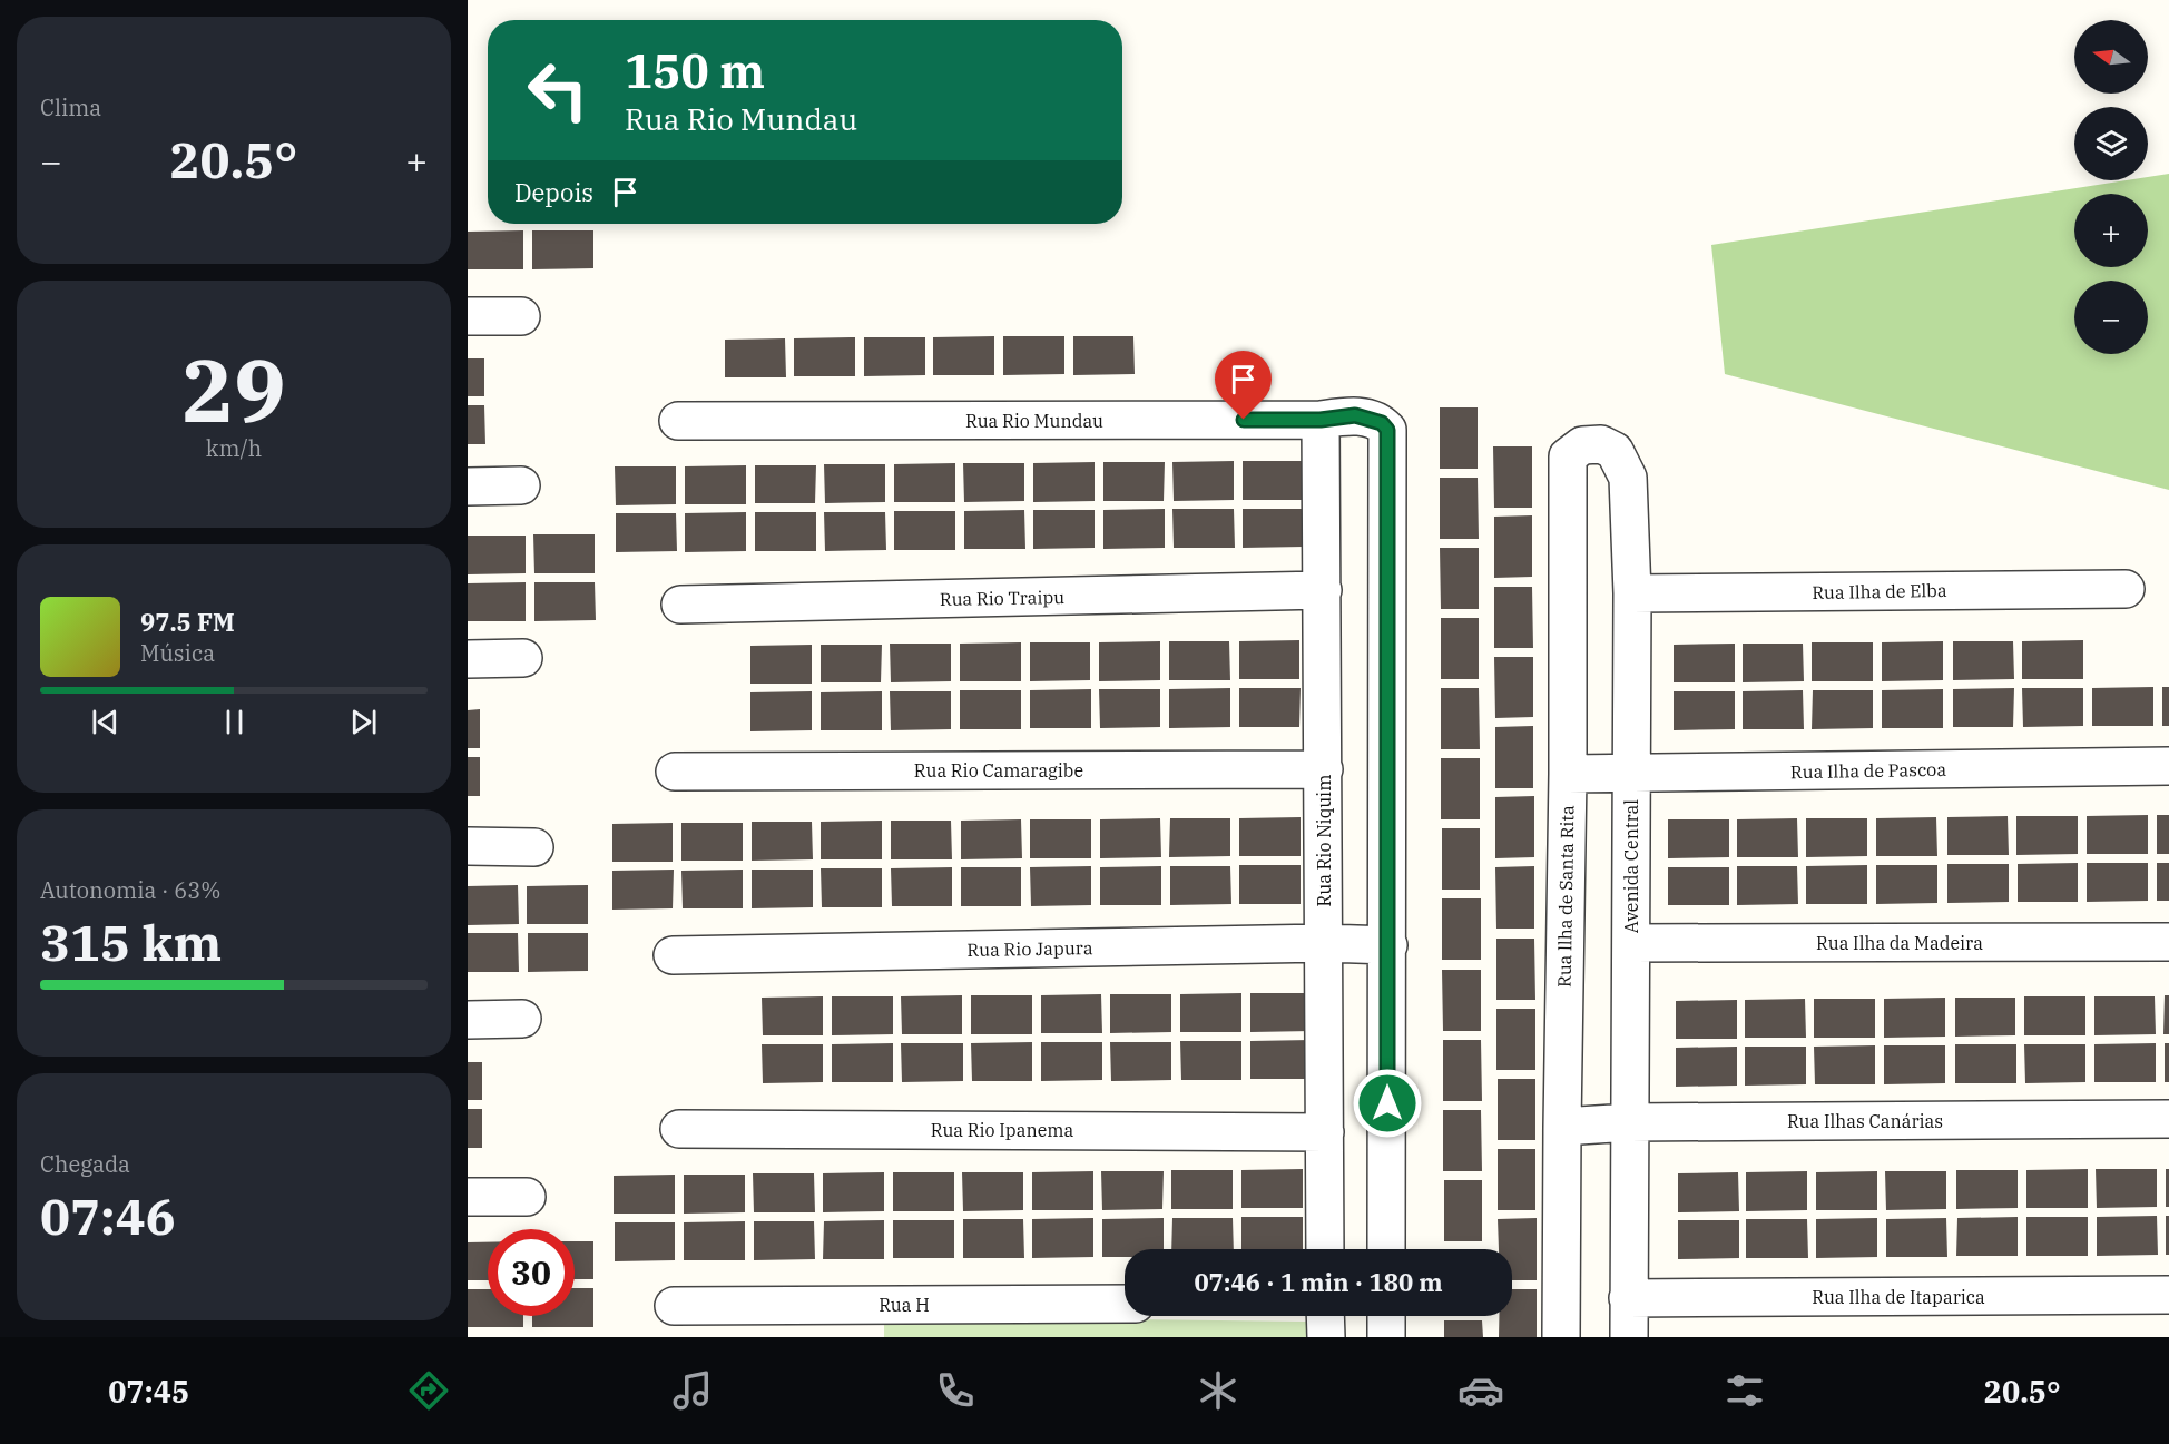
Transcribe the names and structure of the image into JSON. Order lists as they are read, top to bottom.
{
  "streets": {
    "street": [
      "Rua Rio Mundau",
      "Rua Ilha de Elba",
      "Rua Rio Traipu",
      "Rua Rio Camaragibe",
      "Rua Ilha de Pascoa",
      "Rua Rio Niquim",
      "Avenida Central",
      "Rua llha de Santa Rita",
      "Rua Ilha da Madeira",
      "Rua Rio Japura",
      "Rua Ilhas Canárias",
      "Rua Rio Ipanema",
      "Rua Ilha de Itaparica",
      "Rua H"
    ]
  },
  "crossings": [
    ["Rua Rio Mundau", "Rua Rio Niquim"],
    ["Rua Rio Mundau", "Rua Rio Japura"],
    ["Rua Ilha de Elba", "Avenida Central"],
    ["Rua Rio Traipu", "Rua Rio Niquim"],
    ["Rua Rio Camaragibe", "Rua Rio Niquim"],
    ["Rua Ilha de Pascoa", "Avenida Central"],
    ["Rua Ilha de Pascoa", "Rua llha de Santa Rita"],
    ["Rua Rio Niquim", "Rua Rio Japura"],
    ["Rua Rio Niquim", "Rua Rio Ipanema"],
    ["Avenida Central", "Rua llha de Santa Rita"],
    ["Avenida Central", "Rua Ilha da Madeira"],
    ["Avenida Central", "Rua Ilhas Canárias"],
    ["Avenida Central", "Rua Ilha de Itaparica"],
    ["Rua llha de Santa Rita", "Rua Ilhas Canárias"]
  ],
  "north": "left",
  "page": {
    "tile": [
      "Clima",
      ["29", "km/h"],
      ["Autonomia · 63%", "315 km"],
      ["Chegada", "07:46"]
    ],
    "map_buttons": ["+", "−"],
    "turn": ["150 m", "Rua Rio Mundau"],
    "heat": ["−", "20.5°", "+"],
    "then": "Depois",
    "song": ["97.5 FM", "Música"],
    "limit": "30",
    "trip": "07:46 · 1 min · 180 m",
    "tabs": ["07:45", "20.5°"]
  }
}
